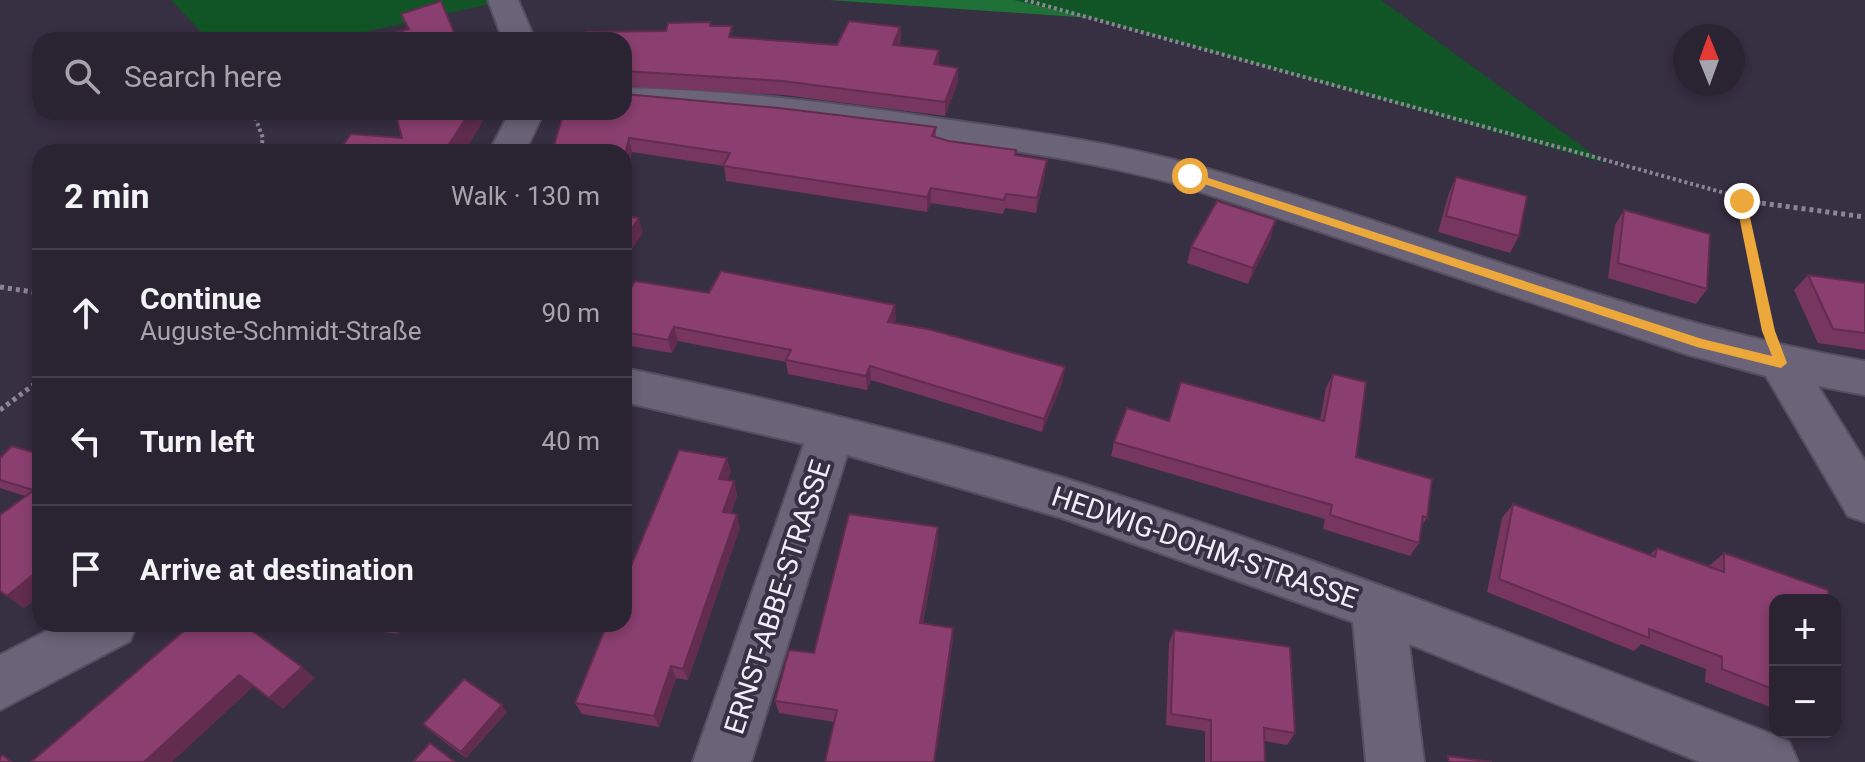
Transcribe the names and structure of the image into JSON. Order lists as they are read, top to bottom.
{
  "streets": {
    "street": ["HEDWIG-DOHM-STRASSE", "ERNST-ABBE-STRASSE"]
  },
  "crossings": [
    ["HEDWIG-DOHM-STRASSE", "ERNST-ABBE-STRASSE"]
  ],
  "north": "top",
  "page": {
    "search": "Search here",
    "heading": ["2 min", "Walk · 130 m"],
    "list": [
      ["Continue", "Auguste-Schmidt-Straße", "90 m"],
      ["Turn left", "40 m"],
      "Arrive at destination"
    ],
    "map_buttons": ["+", "−"]
  }
}
